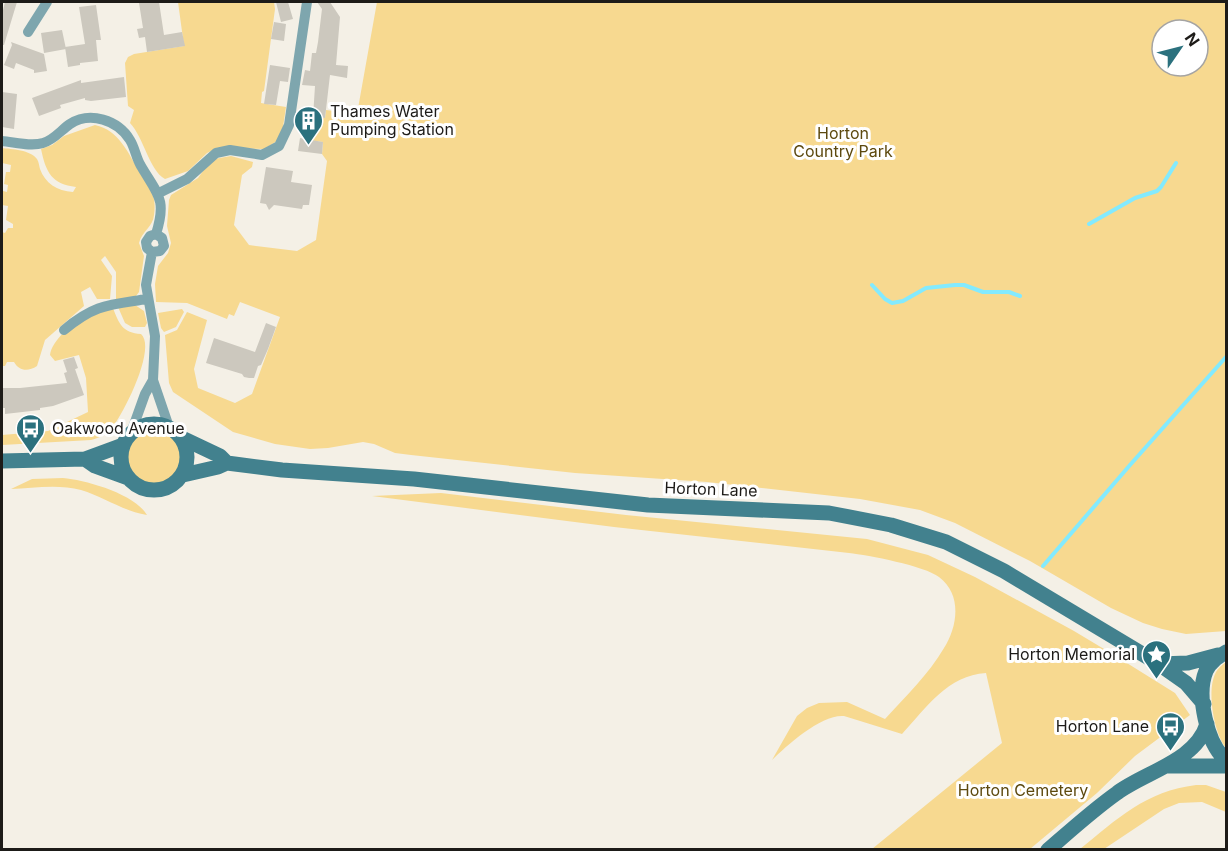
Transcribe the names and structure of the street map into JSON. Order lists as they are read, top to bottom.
{
  "streets": {
    "street": ["Horton Lane"]
  },
  "parks": ["Horton Country Park", "Horton Cemetery"],
  "places": {
    "building": ["Thames Water Pumping Station"],
    "bus stop": ["Oakwood Avenue", "Horton Lane"],
    "place": ["Horton Memorial"]
  },
  "north": "top right"
}
